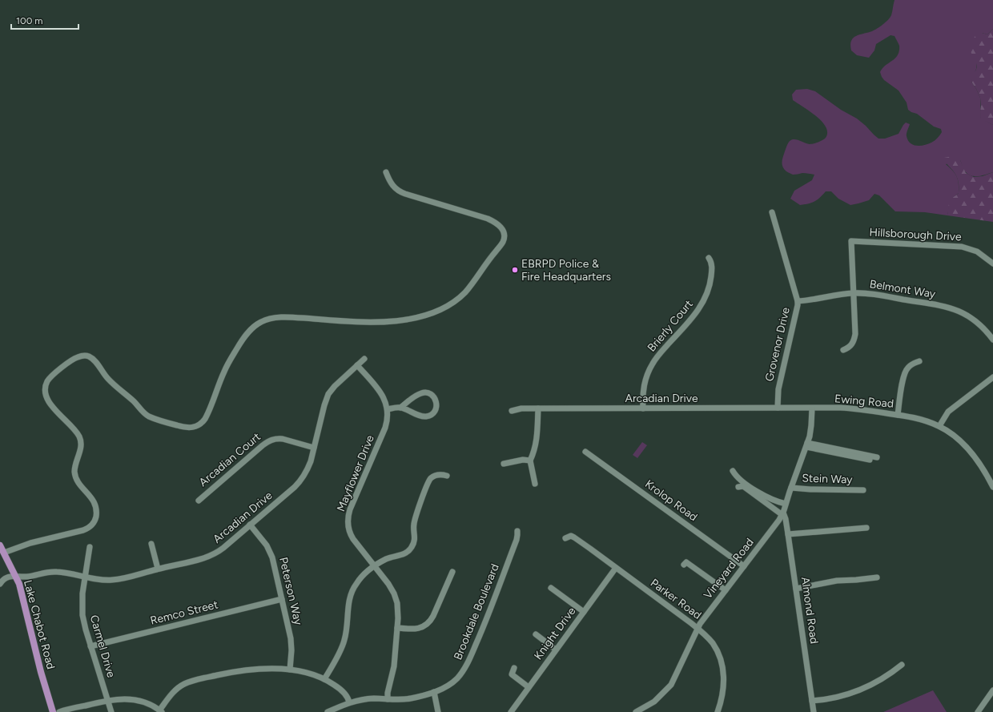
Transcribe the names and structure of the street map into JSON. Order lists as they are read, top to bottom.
{
  "streets": {
    "main road": ["Lake Chabot Road"],
    "street": [
      "Hillsborough Drive",
      "Belmont Way",
      "Brierly Court",
      "Grovenor Drive",
      "Arcadian Drive",
      "Ewing Road",
      "Arcadian Court",
      "Mayflower Drive",
      "Stein Way",
      "Krolop Road",
      "Vineyard Road",
      "Peterson Way",
      "Parker Road",
      "Almond Road",
      "Brookdale Boulevard",
      "Remco Street",
      "Knight Drive",
      "Carmel Drive"
    ]
  },
  "crossings": [
    ["Hillsborough Drive", "Belmont Way"],
    ["Belmont Way", "Grovenor Drive"],
    ["Brierly Court", "Arcadian Drive"],
    ["Grovenor Drive", "Arcadian Drive"],
    ["Arcadian Drive", "Ewing Road"],
    ["Arcadian Drive", "Arcadian Court"],
    ["Arcadian Drive", "Peterson Way"],
    ["Arcadian Drive", "Lake Chabot Road"],
    ["Arcadian Drive", "Carmel Drive"],
    ["Mayflower Drive", "Brookdale Boulevard"],
    ["Krolop Road", "Vineyard Road"],
    ["Vineyard Road", "Parker Road"],
    ["Vineyard Road", "Almond Road"],
    ["Peterson Way", "Remco Street"],
    ["Parker Road", "Knight Drive"],
    ["Remco Street", "Carmel Drive"]
  ],
  "places": ["EBRPD Police & Fire Headquarters"],
  "scale_bar": "100 m"
}
